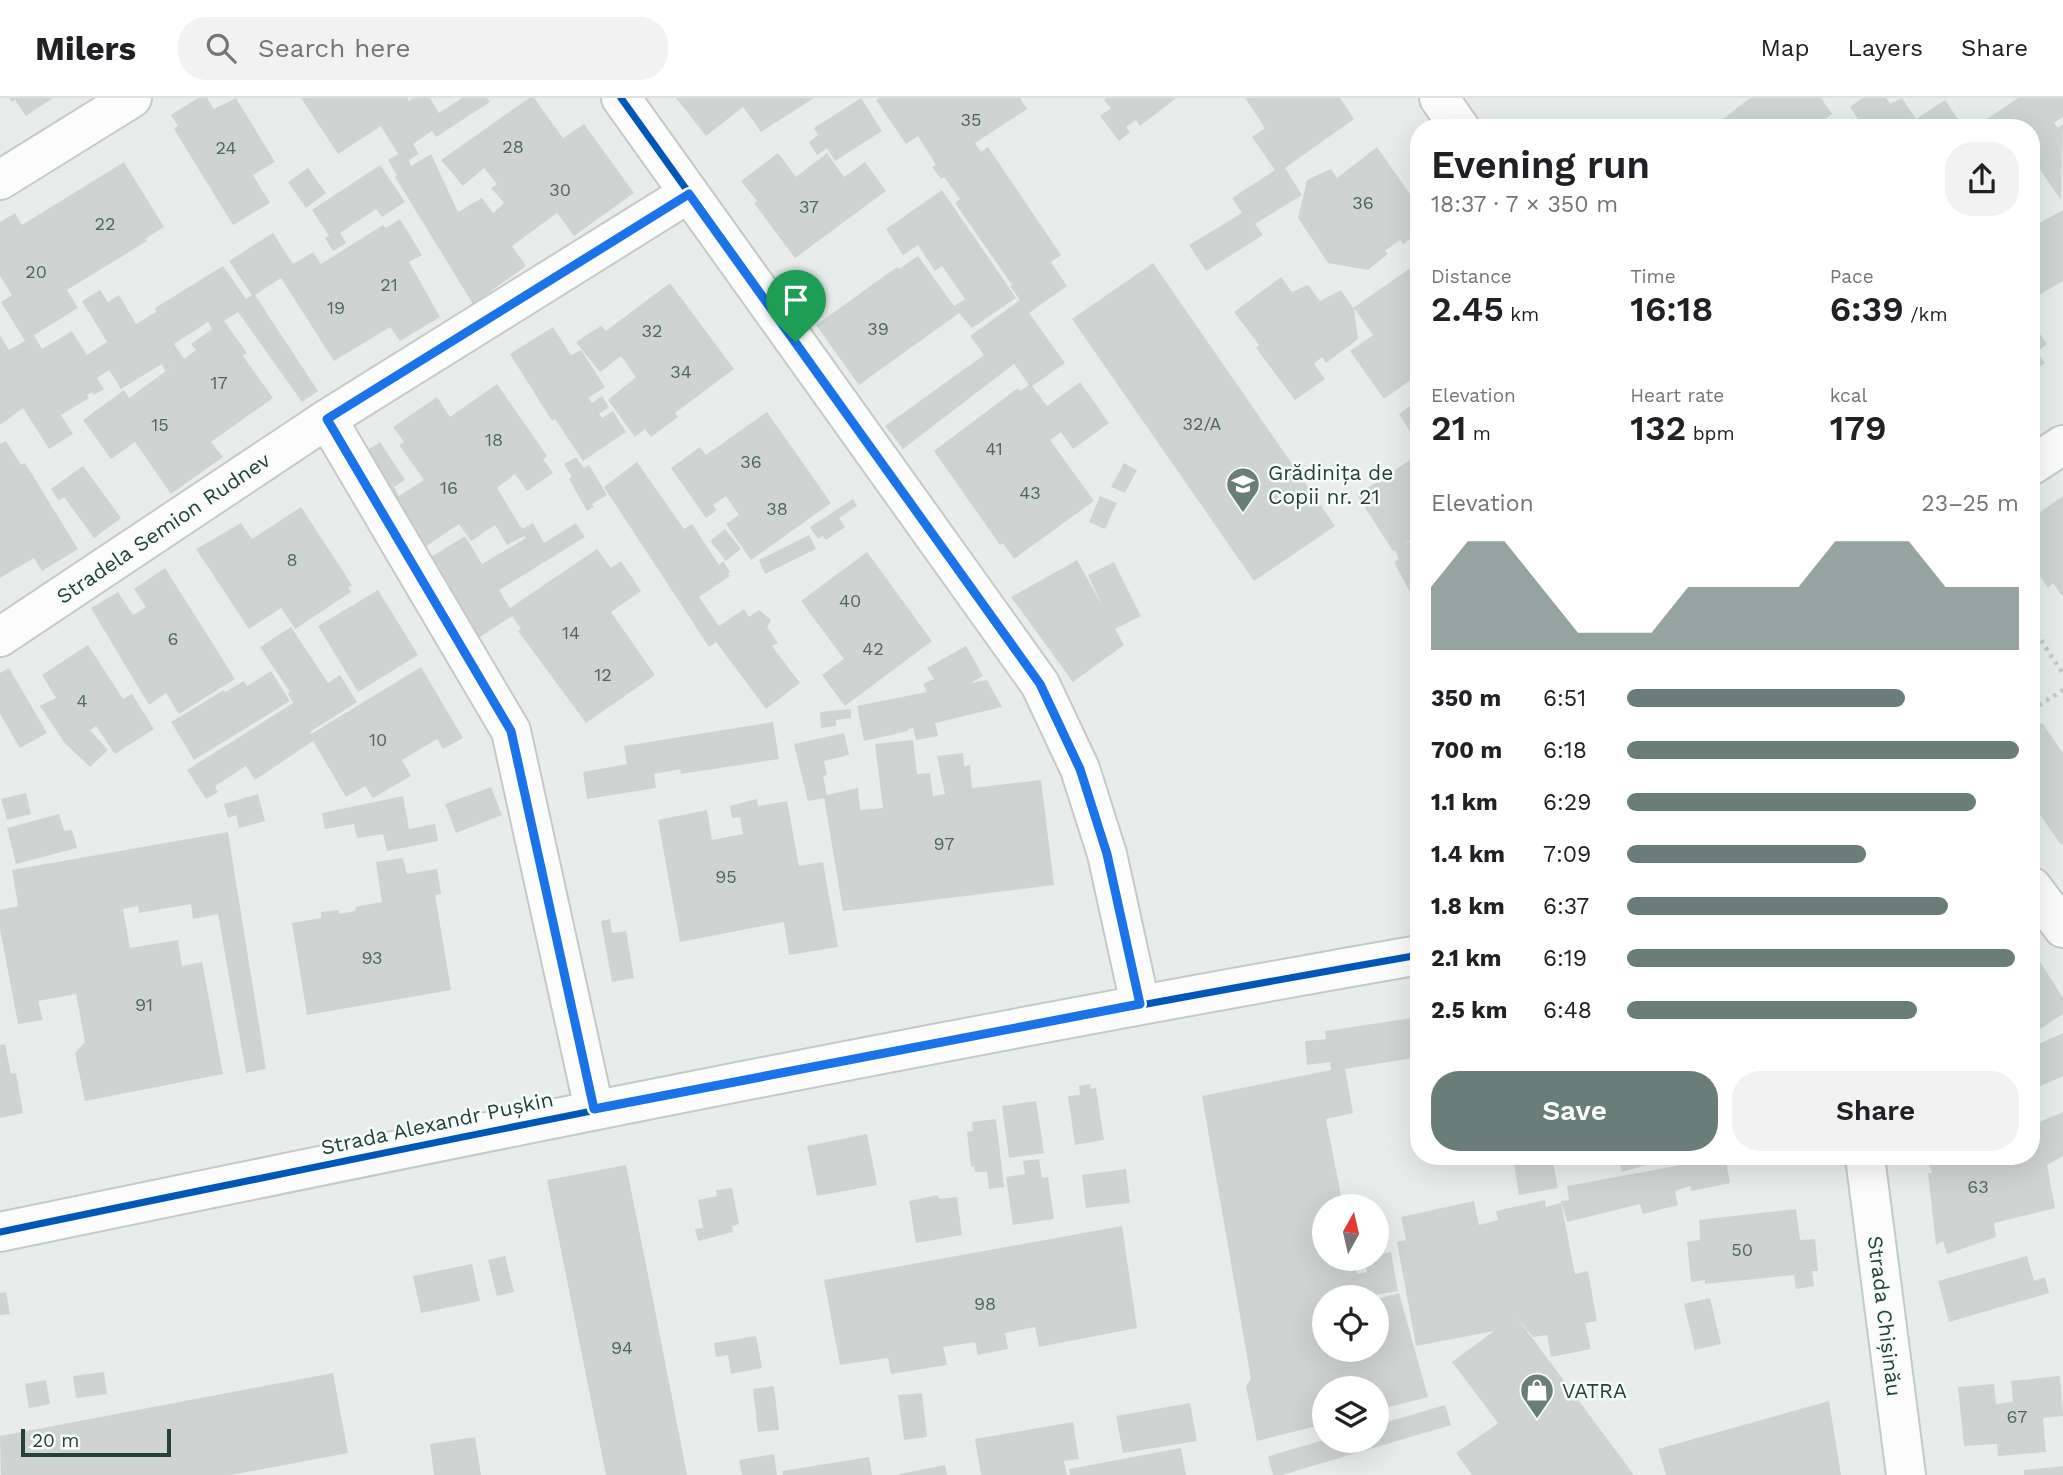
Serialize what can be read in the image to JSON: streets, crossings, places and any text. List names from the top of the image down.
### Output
{
  "streets": {
    "street": ["Stradela Semion Rudnev", "Strada Alexandr Pușkin", "Strada Chișinău"]
  },
  "places": {
    "school or university": ["Grădinița de Copii nr. 21"],
    "shop": ["VATRA"]
  },
  "house_numbers": [
    "35",
    "28",
    "24",
    "30",
    "36",
    "37",
    "22",
    "20",
    "21",
    "19",
    "39",
    "32",
    "34",
    "17",
    "32/A",
    "15",
    "18",
    "41",
    "36",
    "16",
    "43",
    "38",
    "8",
    "40",
    "14",
    "6",
    "42",
    "12",
    "4",
    "10",
    "97",
    "95",
    "93",
    "91",
    "63",
    "50",
    "98",
    "94",
    "67"
  ],
  "scale_bar": "20 m",
  "north": "top",
  "page": {
    "header": "Milers",
    "search": "Search here",
    "nav": ["Map", "Layers", "Share"],
    "heading": ["Evening run", "18:37 · 7 × 350 m"],
    "stats": [
      ["Distance", "2.45 km"],
      ["Time", "16:18"],
      ["Pace", "6:39 /km"],
      ["Elevation", "21 m"],
      ["Heart rate", "132 bpm"],
      ["kcal", "179"]
    ],
    "chart": ["Elevation", "23–25 m"],
    "list": [
      {
        "name": "350 m",
        "note": "6:51"
      },
      {
        "name": "700 m",
        "note": "6:18"
      },
      {
        "name": "1.1 km",
        "note": "6:29"
      },
      {
        "name": "1.4 km",
        "note": "7:09"
      },
      {
        "name": "1.8 km",
        "note": "6:37"
      },
      {
        "name": "2.1 km",
        "note": "6:19"
      },
      {
        "name": "2.5 km",
        "note": "6:48"
      }
    ],
    "buttons": ["Save", "Share"],
    "scale": "20 m"
  }
}
